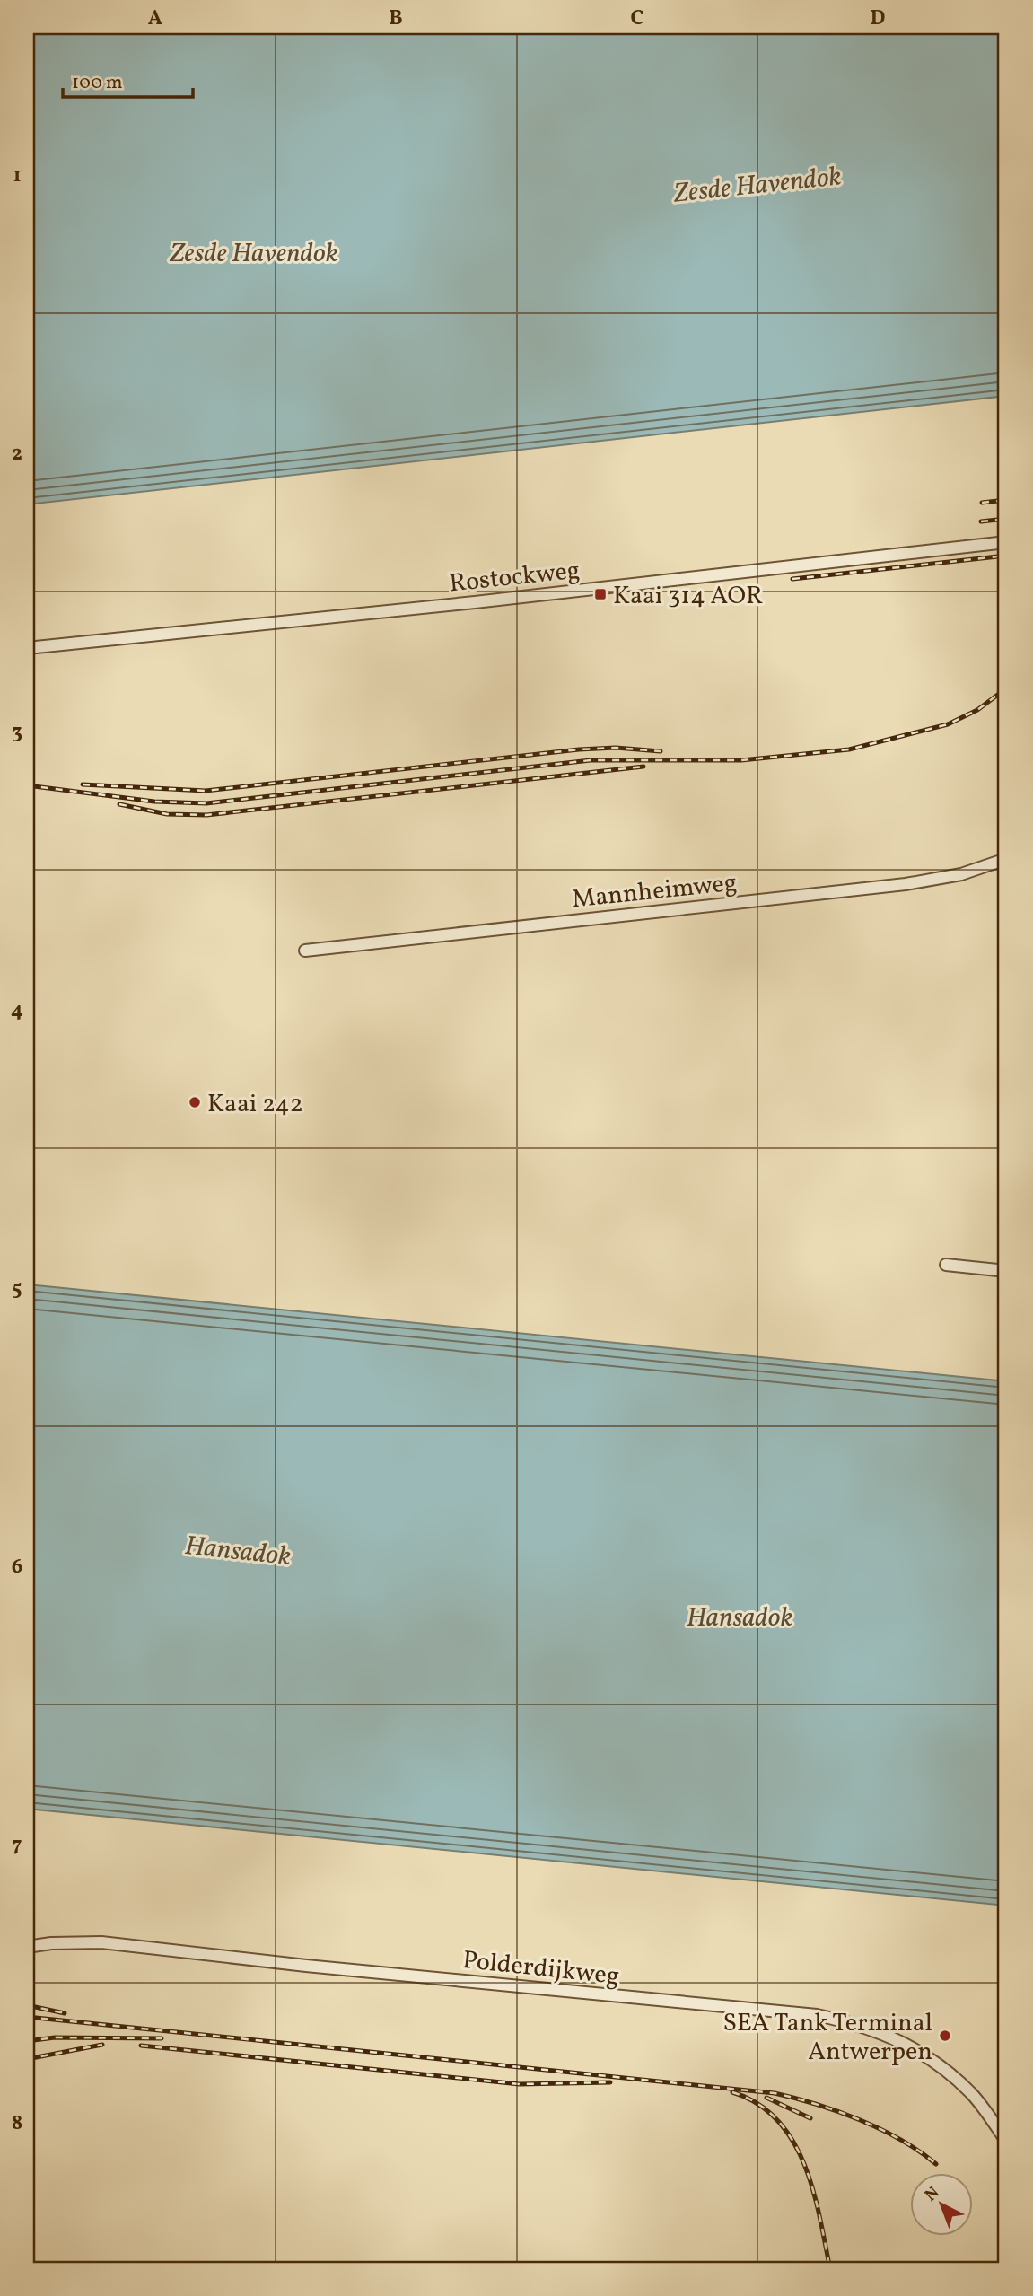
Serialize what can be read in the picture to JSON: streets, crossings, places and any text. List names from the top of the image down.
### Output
{
  "streets": {
    "street": ["Rostockweg", "Mannheimweg", "Polderdijkweg"]
  },
  "water": ["Zesde Havendok", "Hansadok"],
  "places": {
    "transit": ["Kaai 314 AOR"],
    "other": ["Kaai 242", "SEA Tank Terminal Antwerpen"]
  },
  "scale_bar": "100 m",
  "north": "top left",
  "grid": {
    "columns": [
      "A",
      "B",
      "C",
      "D"
    ],
    "rows": [
      "1",
      "2",
      "3",
      "4",
      "5",
      "6",
      "7",
      "8"
    ]
  }
}
